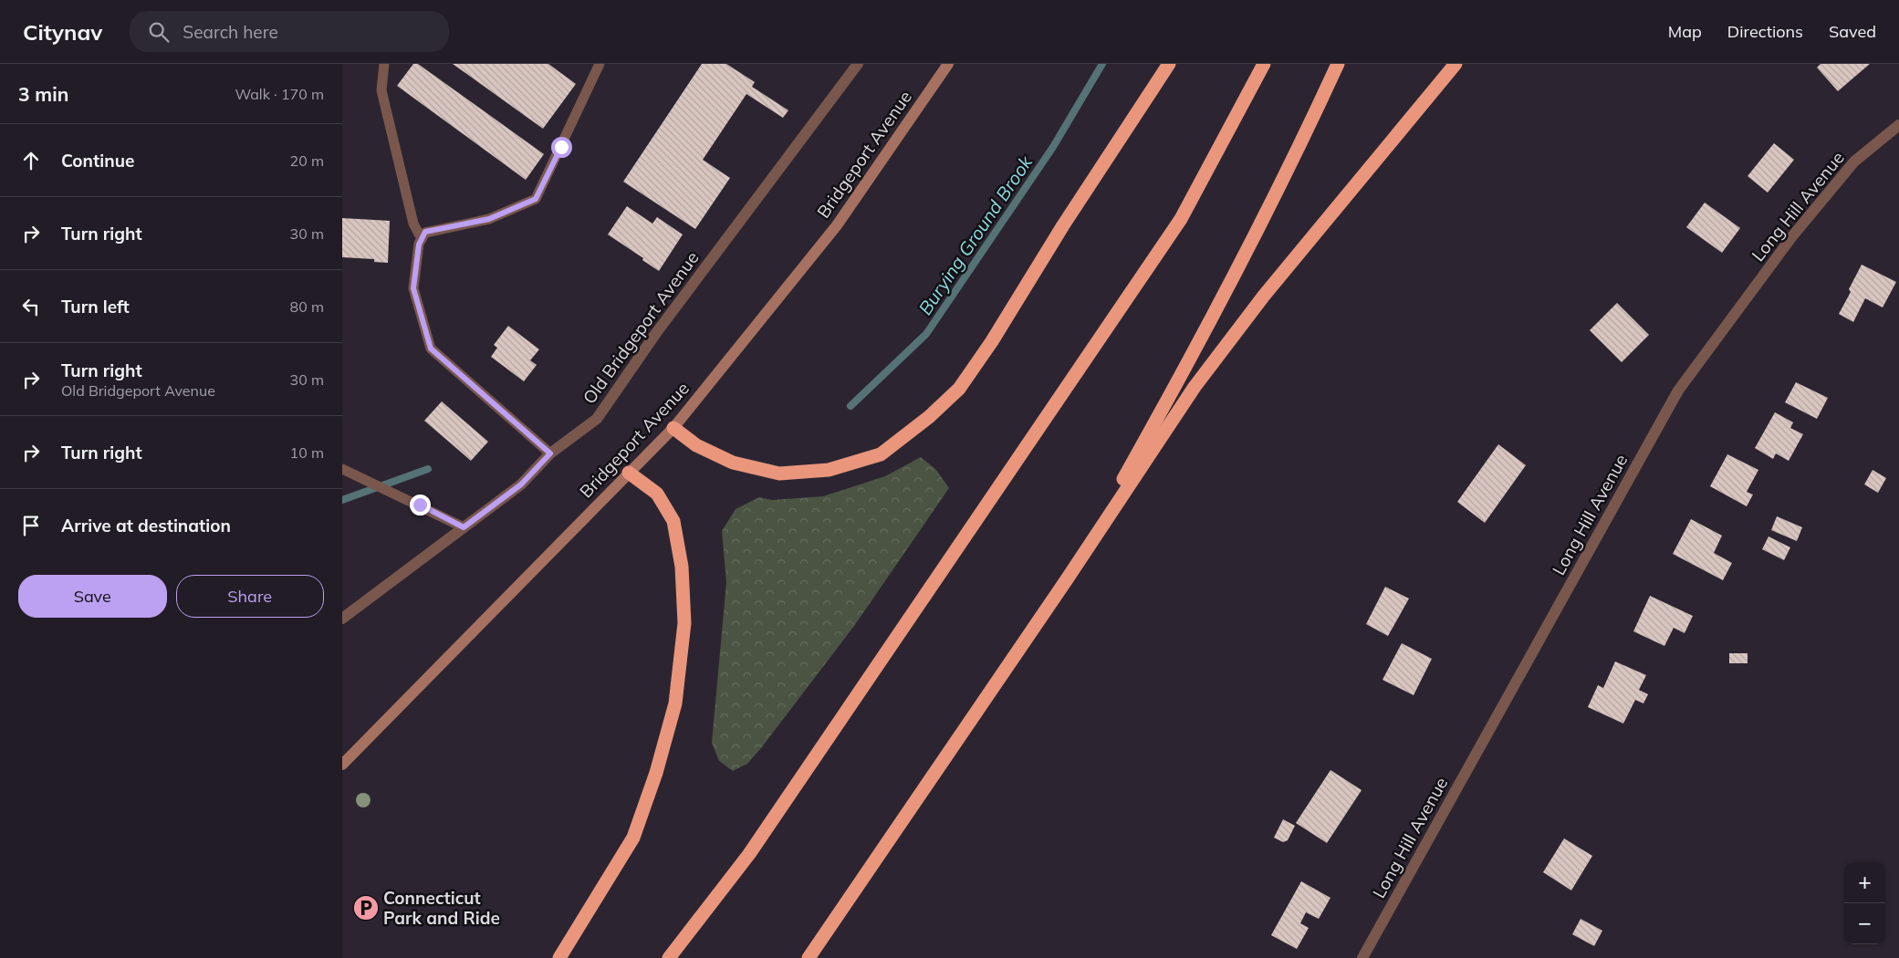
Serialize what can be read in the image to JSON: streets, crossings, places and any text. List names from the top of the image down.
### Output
{
  "streets": {
    "main road": ["Bridgeport Avenue"],
    "street": ["Long Hill Avenue", "Old Bridgeport Avenue"]
  },
  "water": ["Burying Ground Brook"],
  "places": {
    "parking": ["Connecticut Park and Ride"]
  },
  "page": {
    "header": "Citynav",
    "search": "Search here",
    "nav": ["Map", "Directions", "Saved"],
    "heading": ["3 min", "Walk · 170 m"],
    "list": [
      ["Continue", "20 m"],
      ["Turn right", "30 m"],
      ["Turn left", "80 m"],
      ["Turn right", "Old Bridgeport Avenue", "30 m"],
      ["Turn right", "10 m"],
      "Arrive at destination"
    ],
    "buttons": ["Save", "Share"],
    "map_buttons": ["+", "−"]
  }
}
